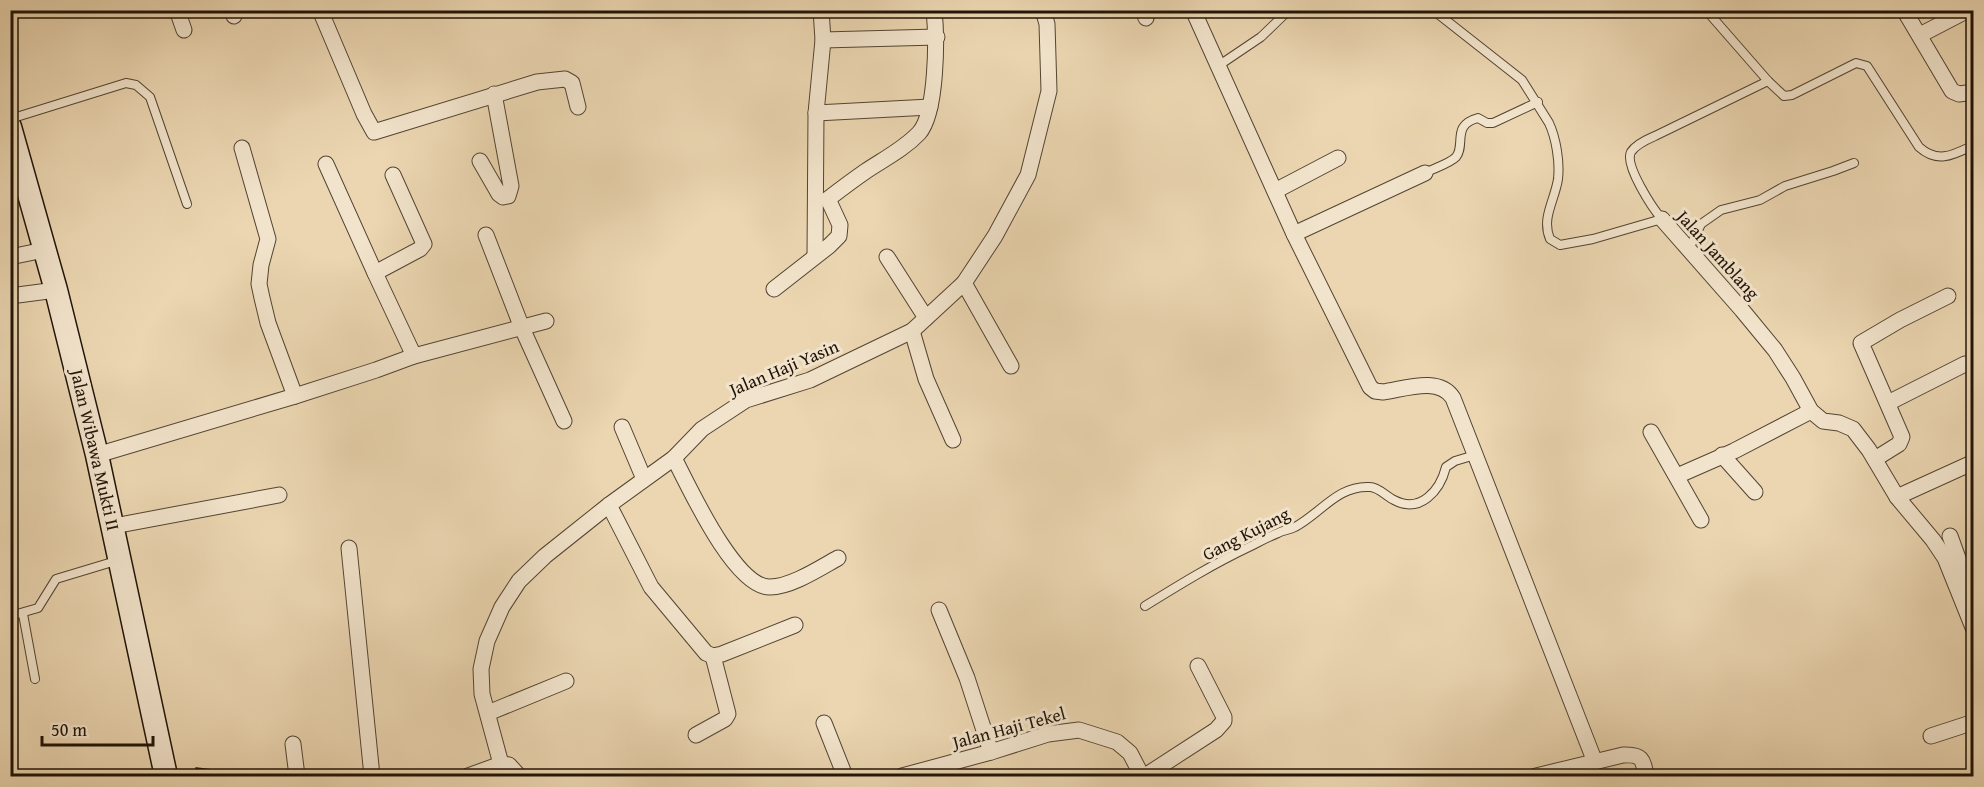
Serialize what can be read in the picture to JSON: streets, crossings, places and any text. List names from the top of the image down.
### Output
{
  "streets": {
    "main road": ["Jalan Wibawa Mukti II"],
    "street": ["Jalan Jamblang", "Jalan Haji Yasin", "Jalan Haji Tekel"],
    "lane": ["Gang Kujang"]
  },
  "scale_bar": "50 m"
}
